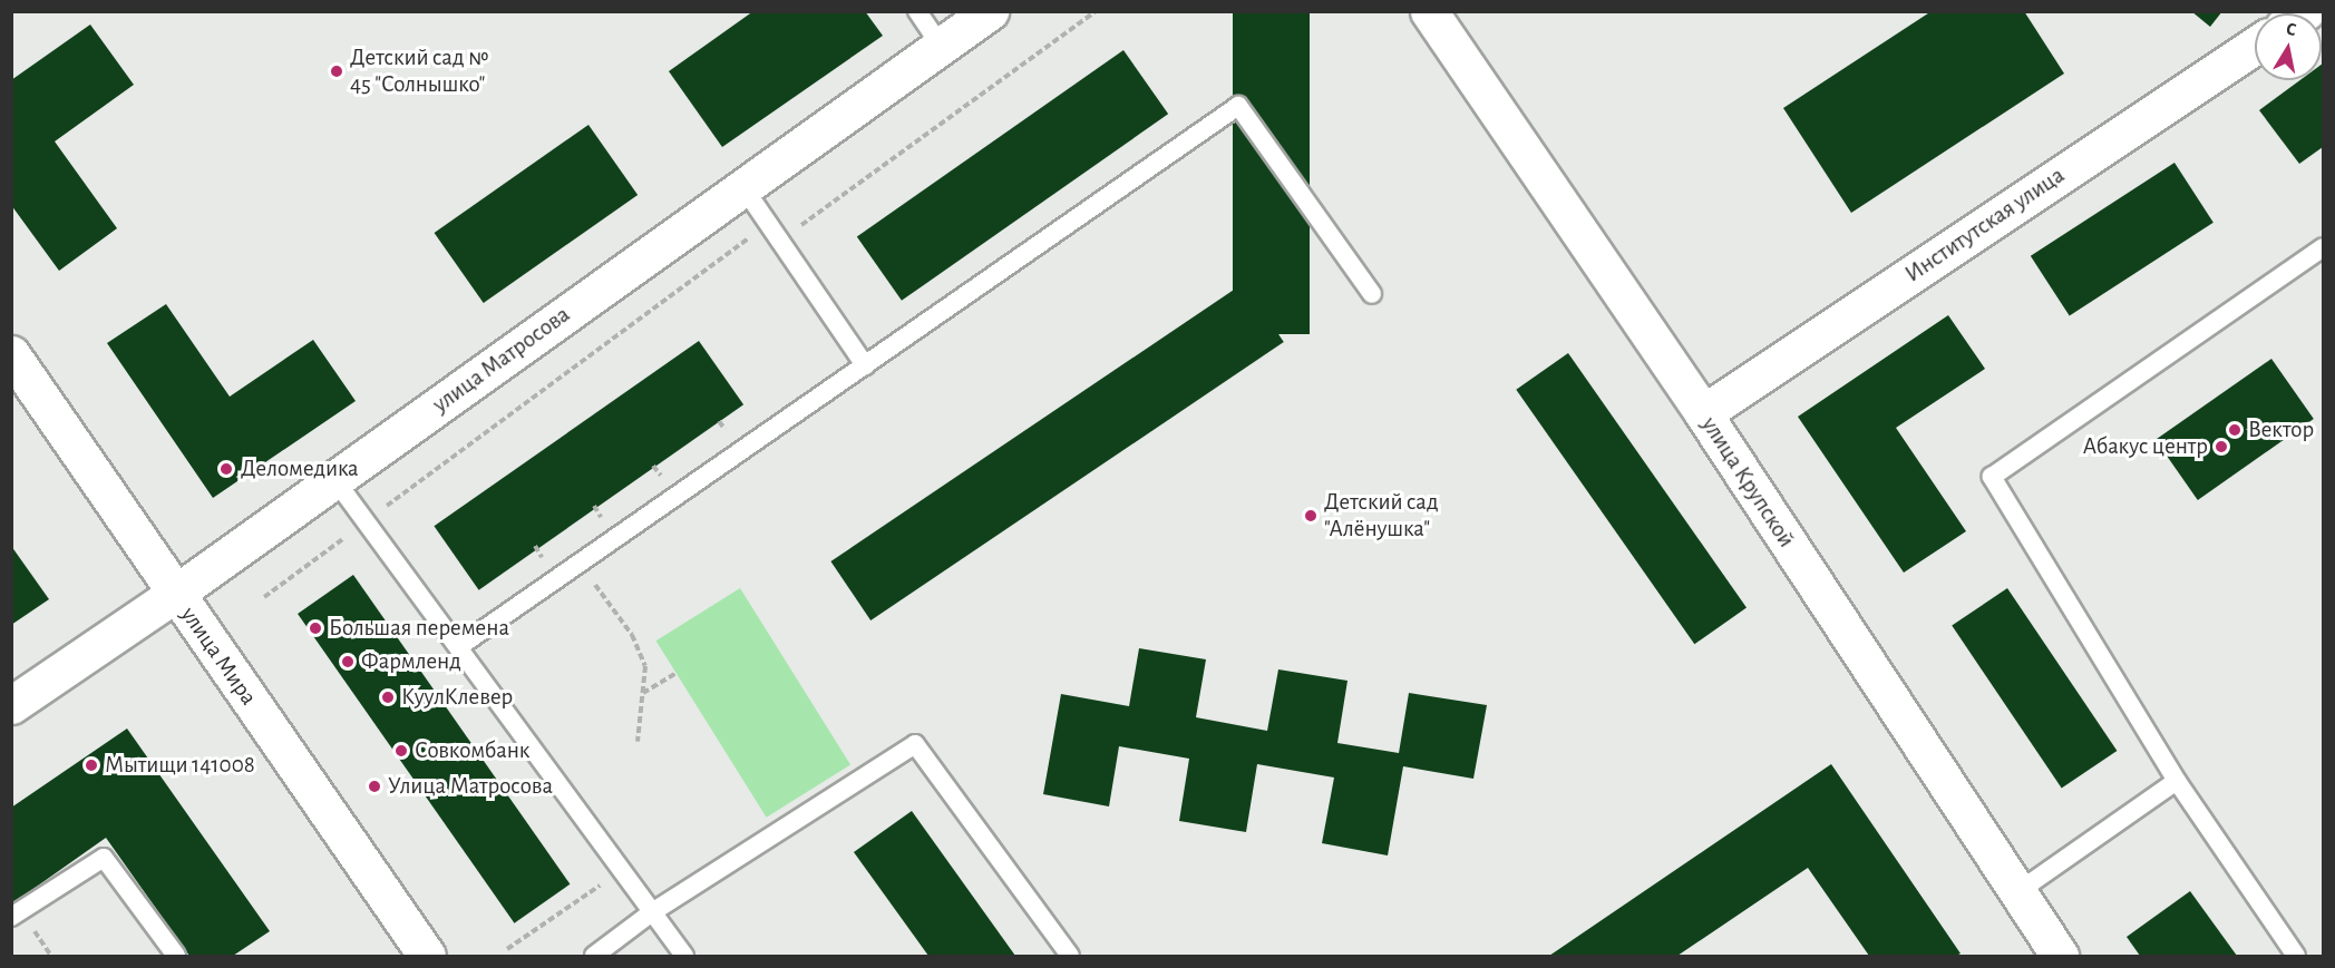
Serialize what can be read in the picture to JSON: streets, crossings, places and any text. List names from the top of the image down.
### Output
{
  "streets": {
    "street": [
      "Институтская улица",
      "улица Матросова",
      "улица Крупской",
      "улица Мира"
    ]
  },
  "crossings": [
    ["Институтская улица", "улица Крупской"],
    ["улица Матросова", "улица Мира"]
  ],
  "places": [
    "Детский сад № 45 \"Солнышко\"",
    "Вектор",
    "Абакус центр",
    "Деломедика",
    "Детский сад \"Алёнушка\"",
    "Большая перемена",
    "Фармленд",
    "КуулКлевер",
    "Совкомбанк",
    "Мытищи 141008",
    "Улица Матросова"
  ],
  "north": "top"
}
